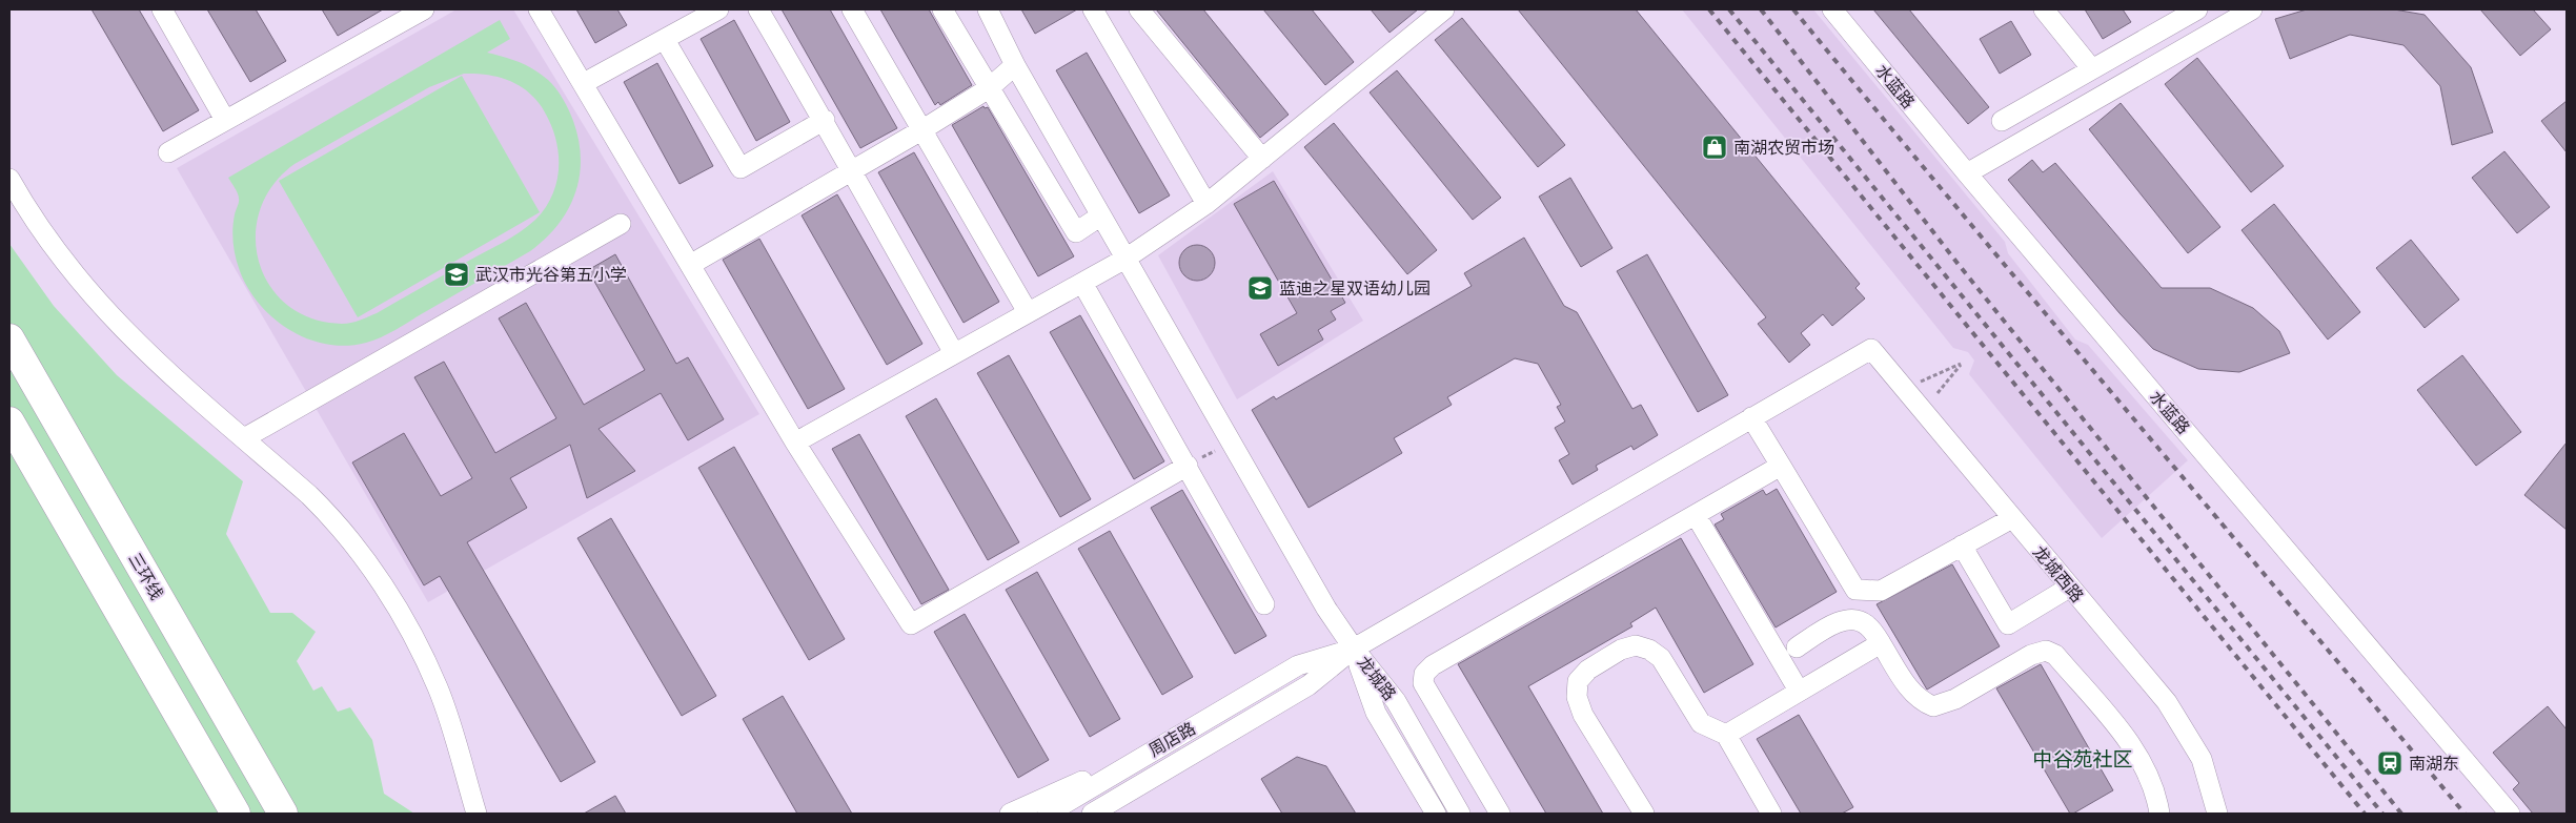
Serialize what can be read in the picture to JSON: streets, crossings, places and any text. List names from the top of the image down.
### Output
{
  "streets": {
    "highway": ["三环线"],
    "street": [
      "水蓝路",
      "龙城西路",
      "龙城路",
      "周店路"
    ]
  },
  "crossings": [
    ["龙城路", "周店路"]
  ],
  "districts": ["中谷苑社区"],
  "places": {
    "shop": ["南湖农贸市场"],
    "school or university": ["武汉市光谷第五小学", "蓝迪之星双语幼儿园"],
    "station": ["南湖东"]
  }
}
